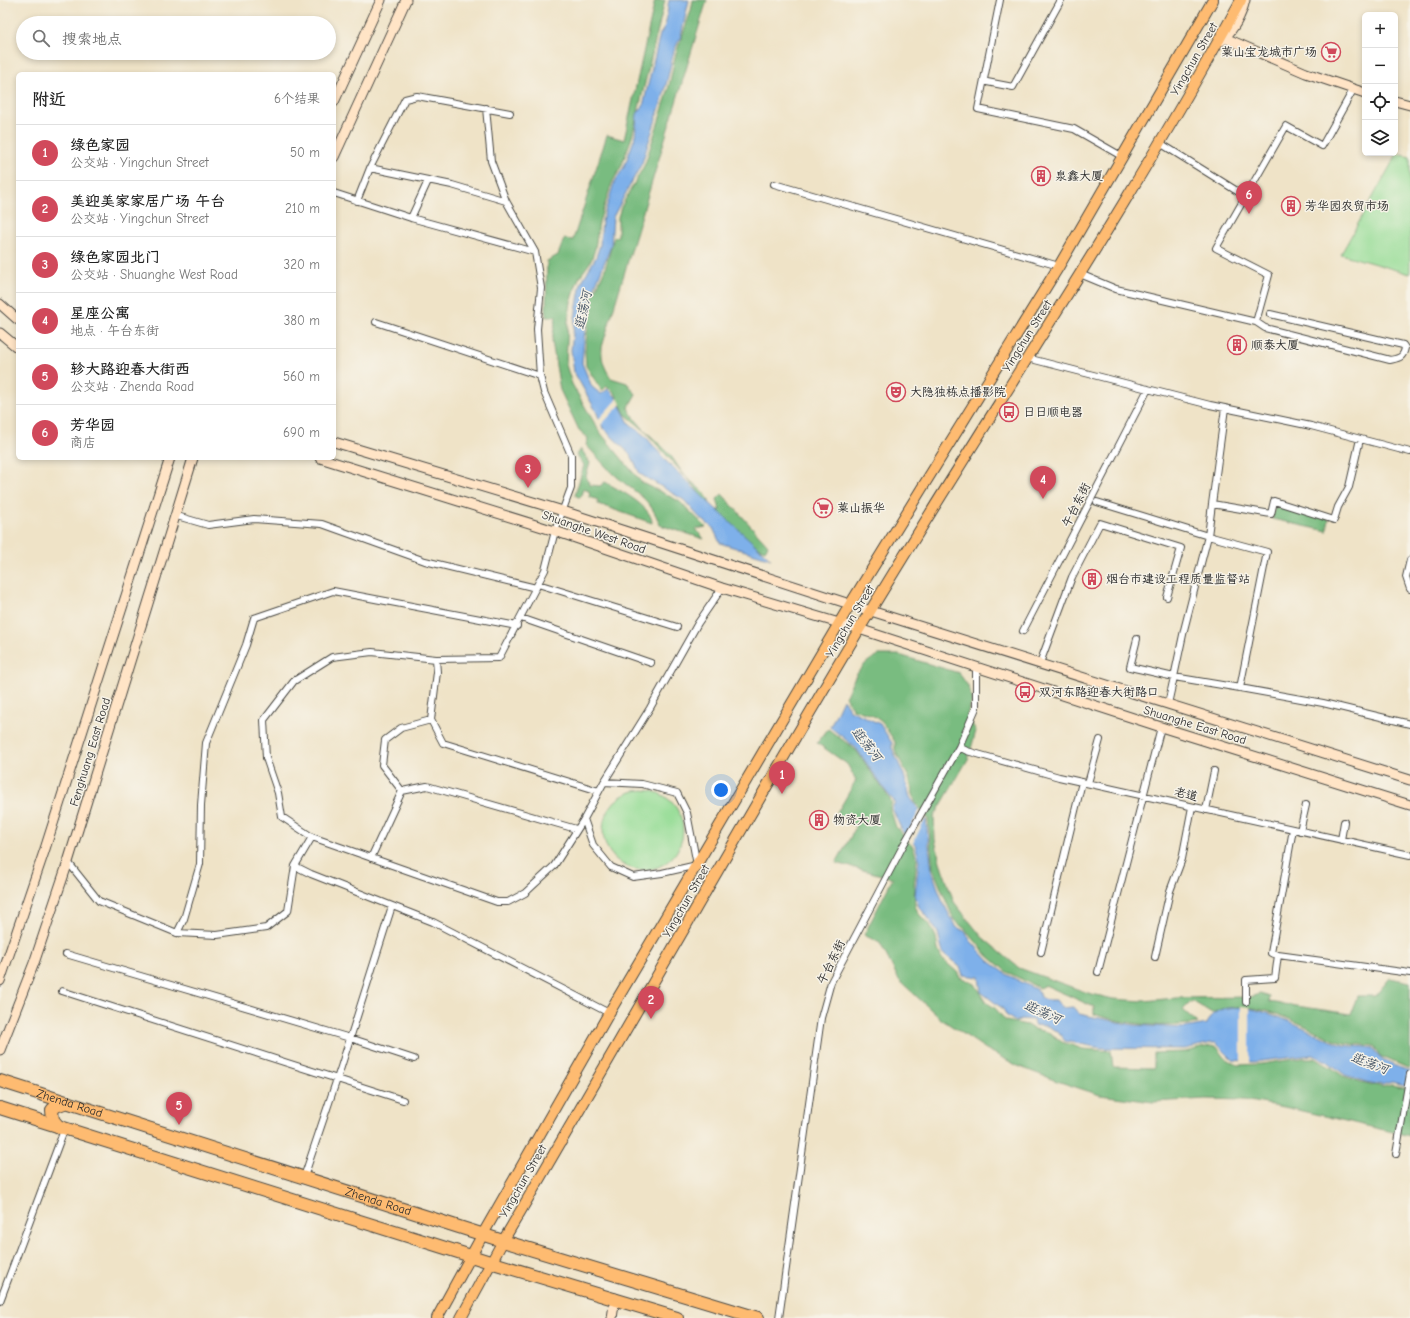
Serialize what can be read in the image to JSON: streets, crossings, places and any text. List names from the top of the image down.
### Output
{
  "streets": {
    "highway": ["Zhenda Road"],
    "main road": ["Yingchun Street"],
    "street": [
      "午台东街",
      "Shuanghe West Road",
      "Shuanghe East Road",
      "Fenghuang East Road",
      "老道"
    ]
  },
  "crossings": [
    ["Yingchun Street", "Shuanghe West Road"],
    ["Yingchun Street", "Shuanghe East Road"],
    ["Yingchun Street", "Zhenda Road"],
    ["午台东街", "Shuanghe East Road"],
    ["午台东街", "老道"],
    ["Shuanghe West Road", "Shuanghe East Road"]
  ],
  "water": ["逛荡河"],
  "places": {
    "supermarket": ["莱山宝龙城市广场", "莱山振华"],
    "building": [
      "泉鑫大厦",
      "芳华园农贸市场",
      "顺泰大厦",
      "烟台市建设工程质量监督站",
      "物资大厦"
    ],
    "theatre": ["大隐独栋点播影院"],
    "bus stop": ["日日顺电器", "双河东路迎春大街路口"]
  },
  "page": {
    "map_buttons": ["+", "−"],
    "search": "搜索地点",
    "heading": ["附近", "6个结果"],
    "list": [
      {
        "mark": "1",
        "name": "绿色家园",
        "note": "公交站 · Yingchun Street",
        "value": "50 m"
      },
      {
        "mark": "2",
        "name": "美迎美家家居广场 午台",
        "note": "公交站 · Yingchun Street",
        "value": "210 m"
      },
      {
        "mark": "3",
        "name": "绿色家园北门",
        "note": "公交站 · Shuanghe West Road",
        "value": "320 m"
      },
      {
        "mark": "4",
        "name": "星座公寓",
        "note": "地点 · 午台东街",
        "value": "380 m"
      },
      {
        "mark": "5",
        "name": "轸大路迎春大街西",
        "note": "公交站 · Zhenda Road",
        "value": "560 m"
      },
      {
        "mark": "6",
        "name": "芳华园",
        "note": "商店",
        "value": "690 m"
      }
    ],
    "pins": [
      "6",
      "3",
      "4",
      "1",
      "2",
      "5"
    ]
  }
}
